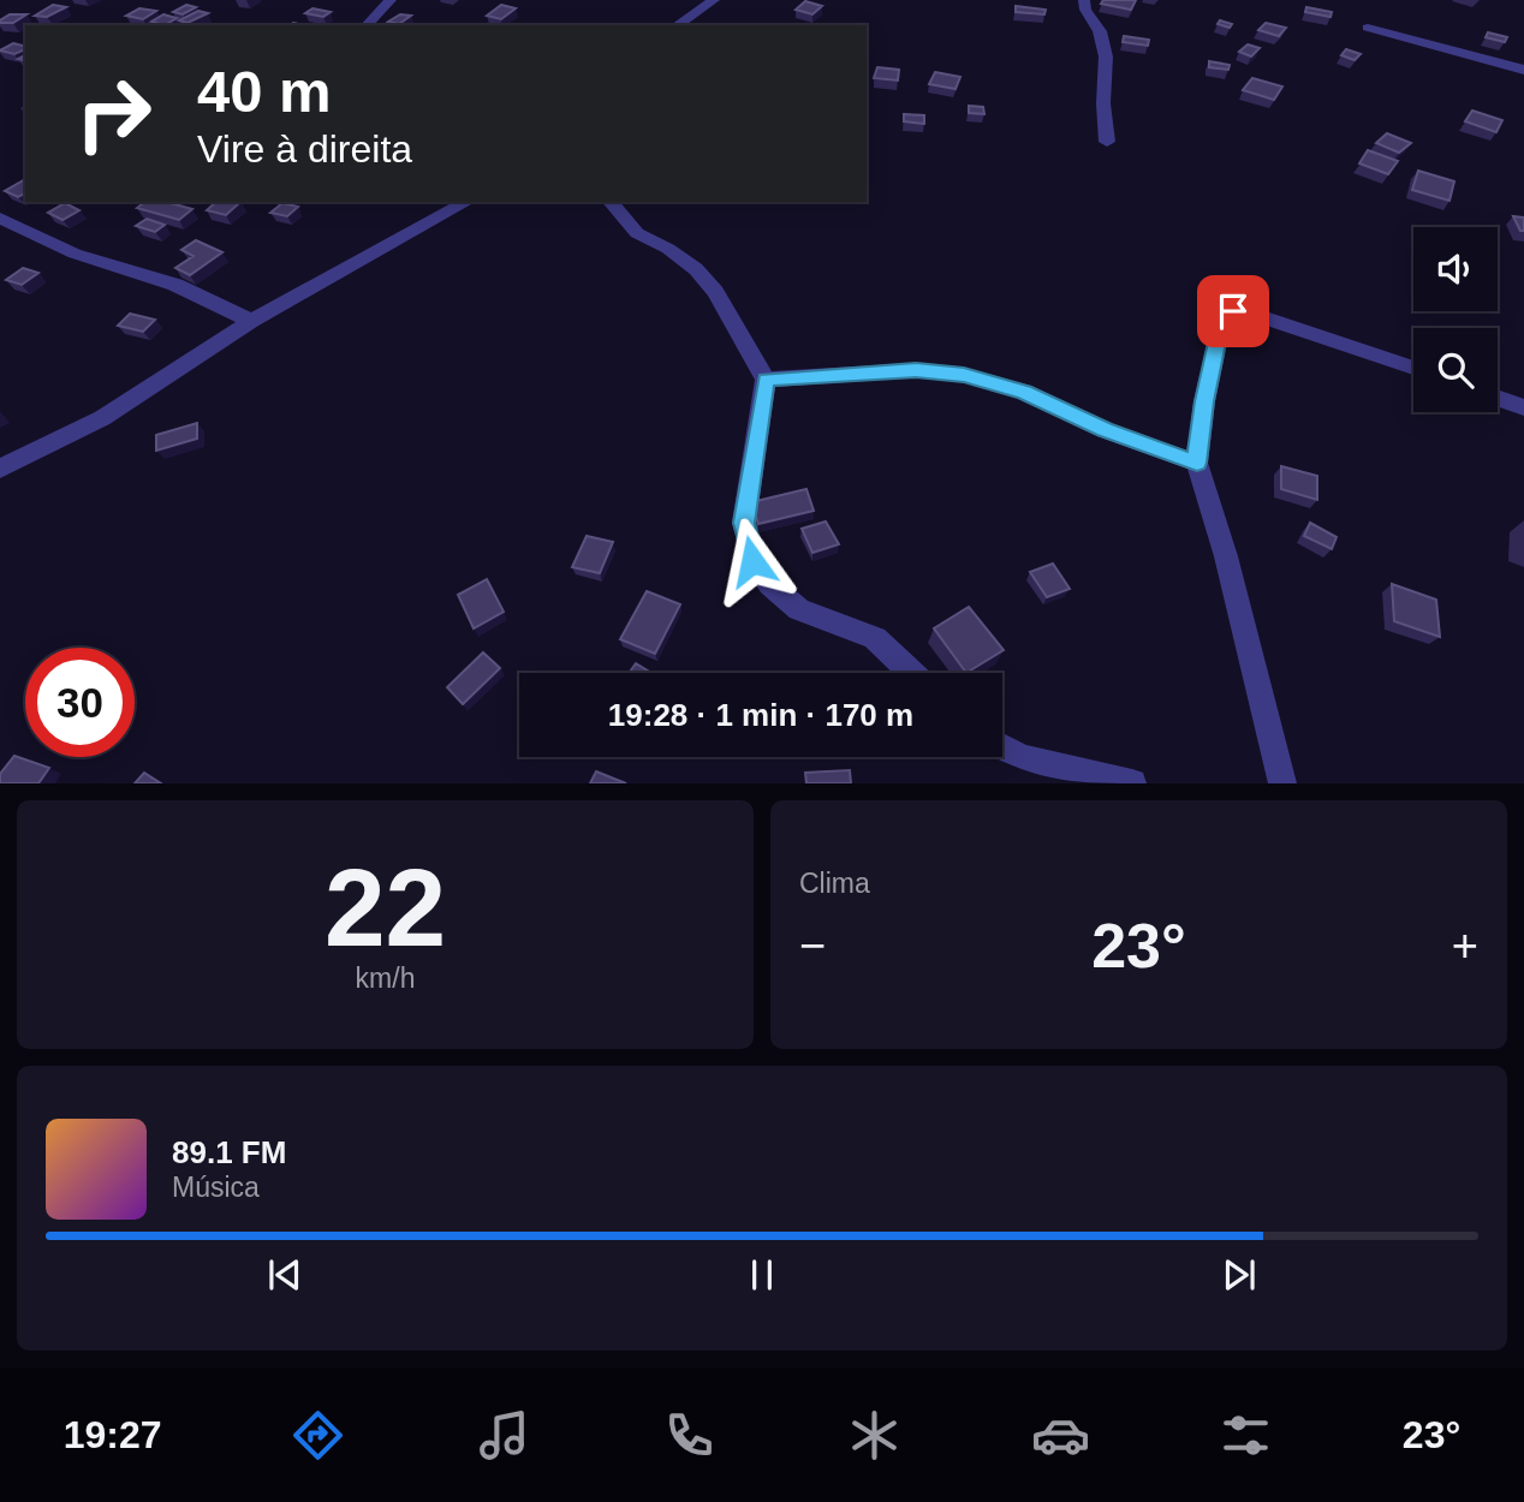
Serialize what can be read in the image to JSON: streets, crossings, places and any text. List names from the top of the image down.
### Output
{
  "page": {
    "turn": ["40 m", "Vire à direita"],
    "limit": "30",
    "trip": "19:28 · 1 min · 170 m",
    "tile": [
      ["22", "km/h"],
      "Clima"
    ],
    "heat": ["−", "23°", "+"],
    "song": ["89.1 FM", "Música"],
    "tabs": ["19:27", "23°"]
  }
}
